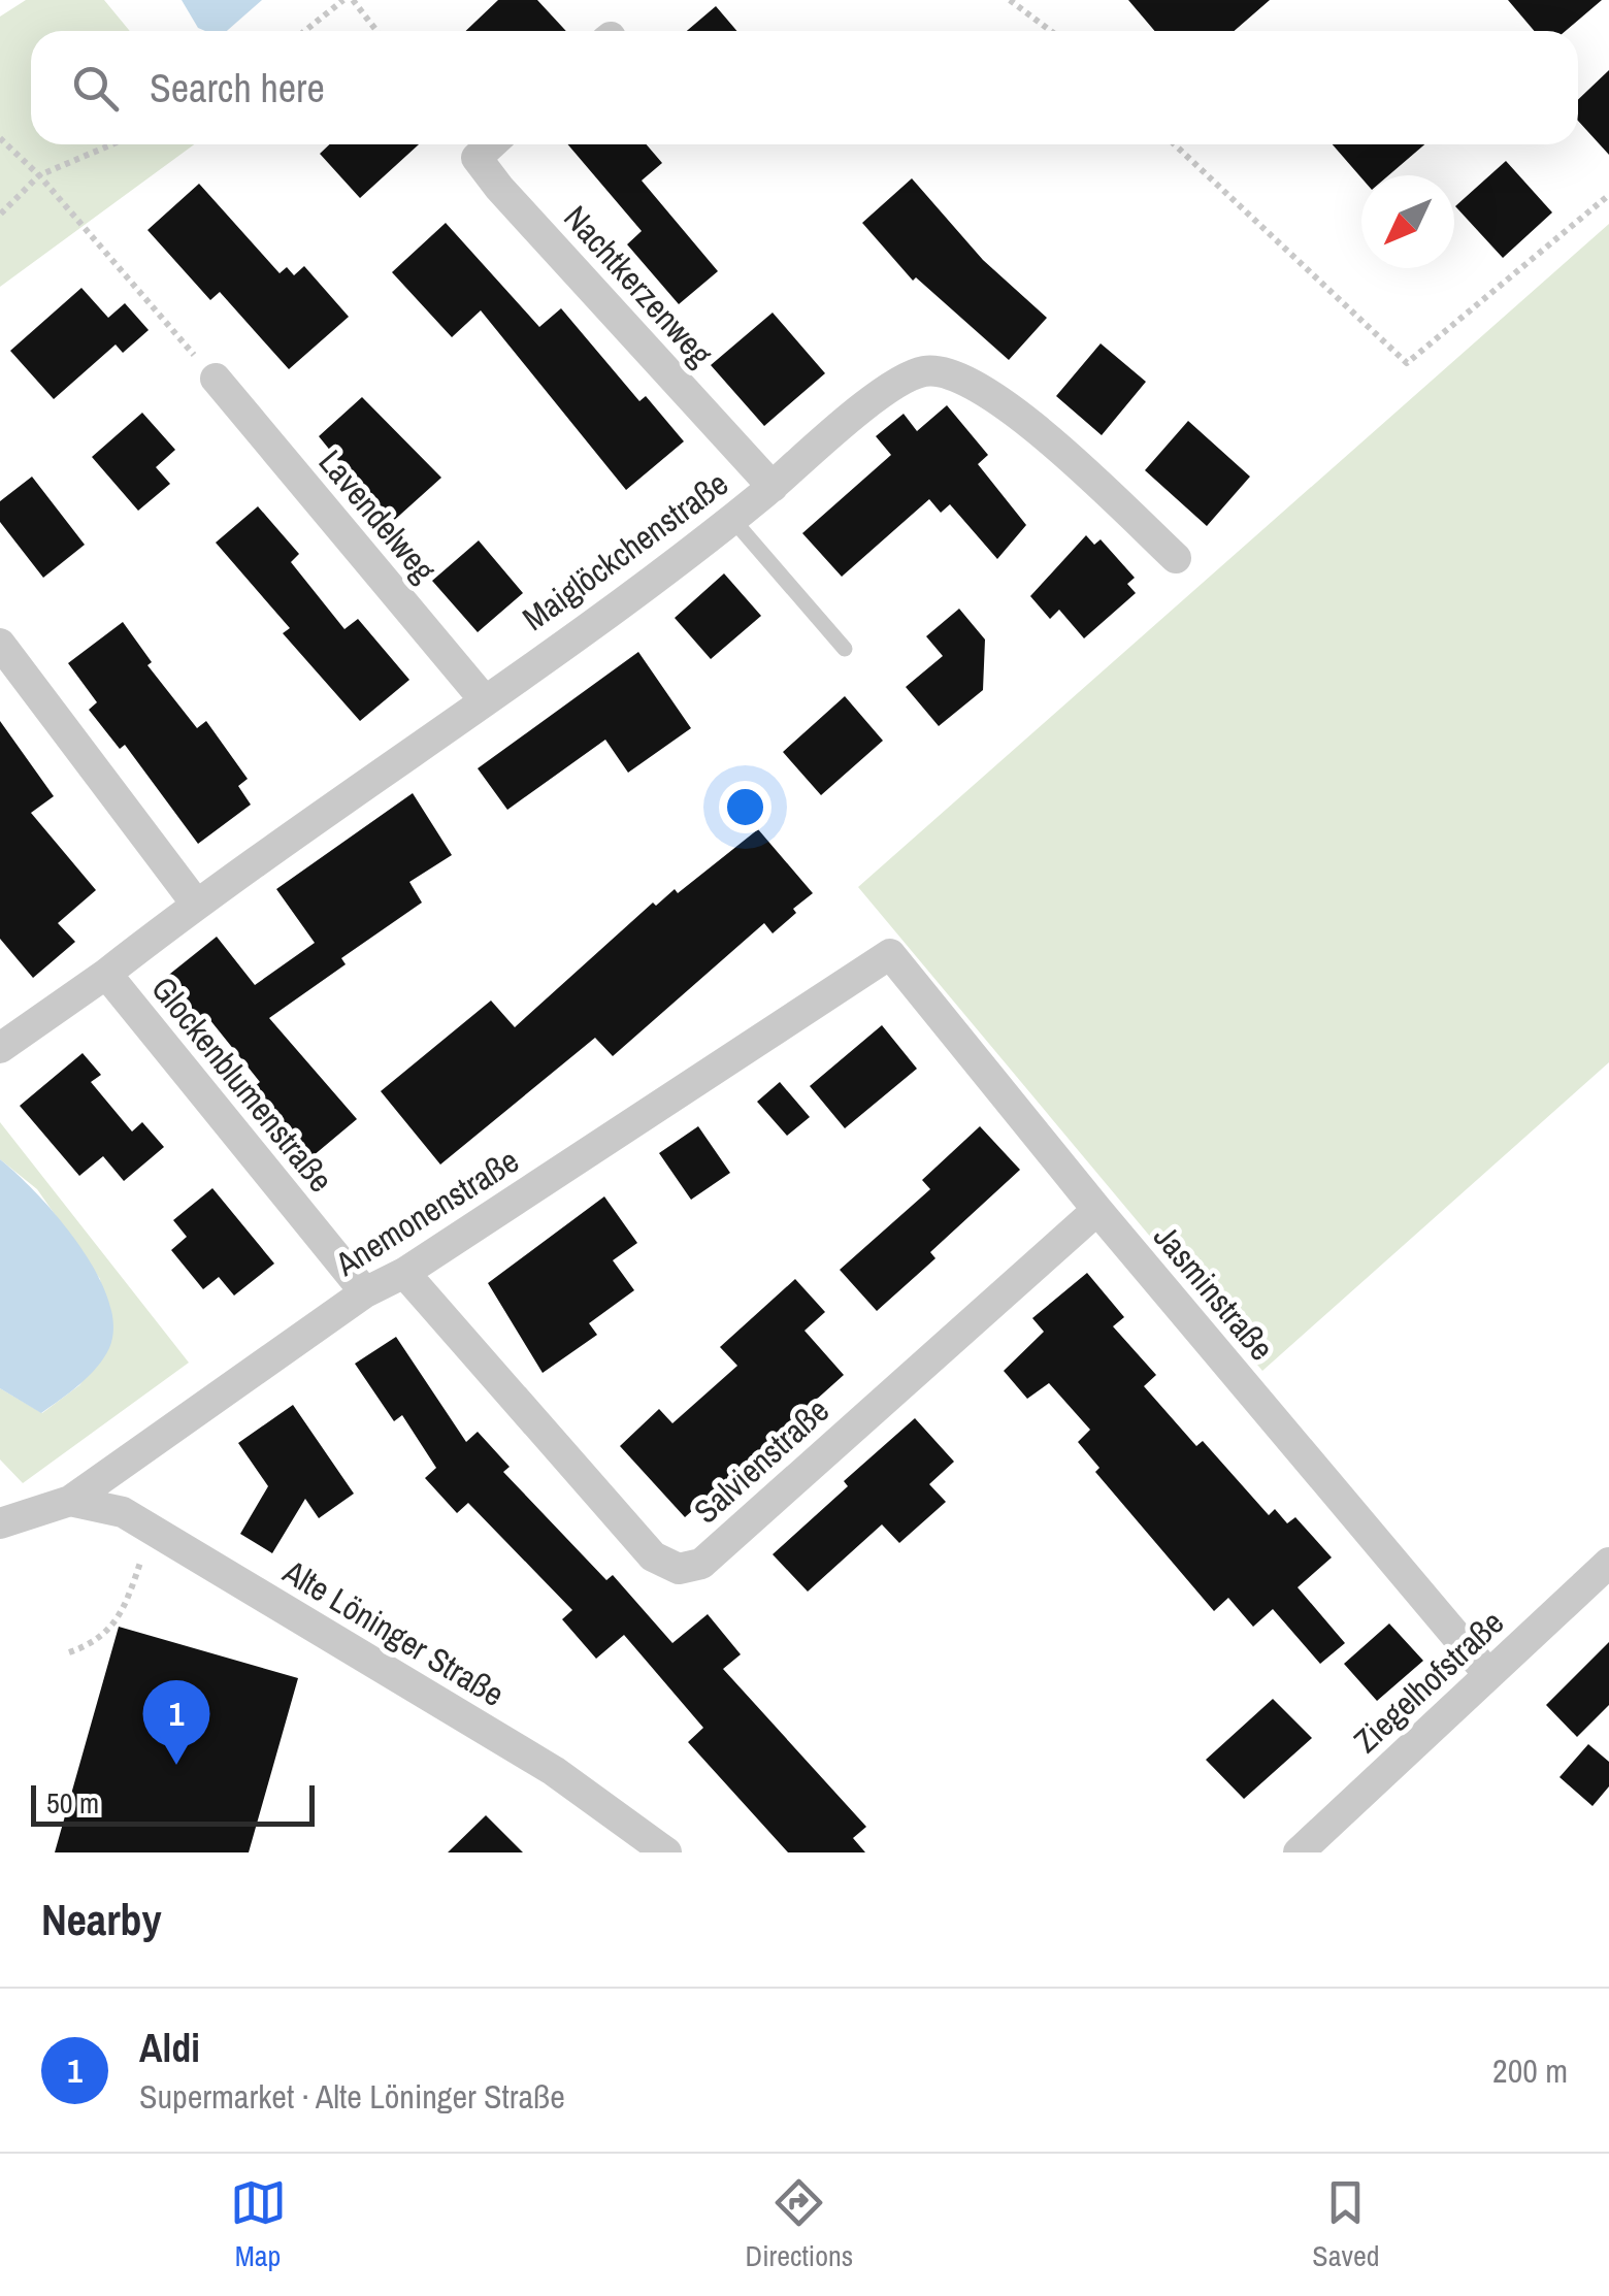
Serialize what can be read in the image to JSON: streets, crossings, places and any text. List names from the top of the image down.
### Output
{
  "streets": {
    "street": [
      "Nachtkerzenweg",
      "Lavendelweg",
      "Maiglöckchenstraße",
      "Glockenblumenstraße",
      "Anemonenstraße",
      "Jasminstraße",
      "Salvienstraße",
      "Alte Löninger Straße",
      "Ziegelhofstraße"
    ]
  },
  "crossings": [
    ["Nachtkerzenweg", "Maiglöckchenstraße"],
    ["Lavendelweg", "Maiglöckchenstraße"],
    ["Maiglöckchenstraße", "Glockenblumenstraße"],
    ["Glockenblumenstraße", "Anemonenstraße"],
    ["Anemonenstraße", "Jasminstraße"],
    ["Anemonenstraße", "Salvienstraße"],
    ["Anemonenstraße", "Alte Löninger Straße"],
    ["Jasminstraße", "Salvienstraße"],
    ["Jasminstraße", "Ziegelhofstraße"]
  ],
  "scale_bar": "50 m",
  "north": "bottom left",
  "page": {
    "search": "Search here",
    "pins": "1",
    "scale": "50 m",
    "heading": "Nearby",
    "list": [
      {
        "mark": "1",
        "name": "Aldi",
        "note": "Supermarket · Alte Löninger Straße",
        "value": "200 m"
      }
    ],
    "nav": ["Map", "Directions", "Saved"]
  }
}
